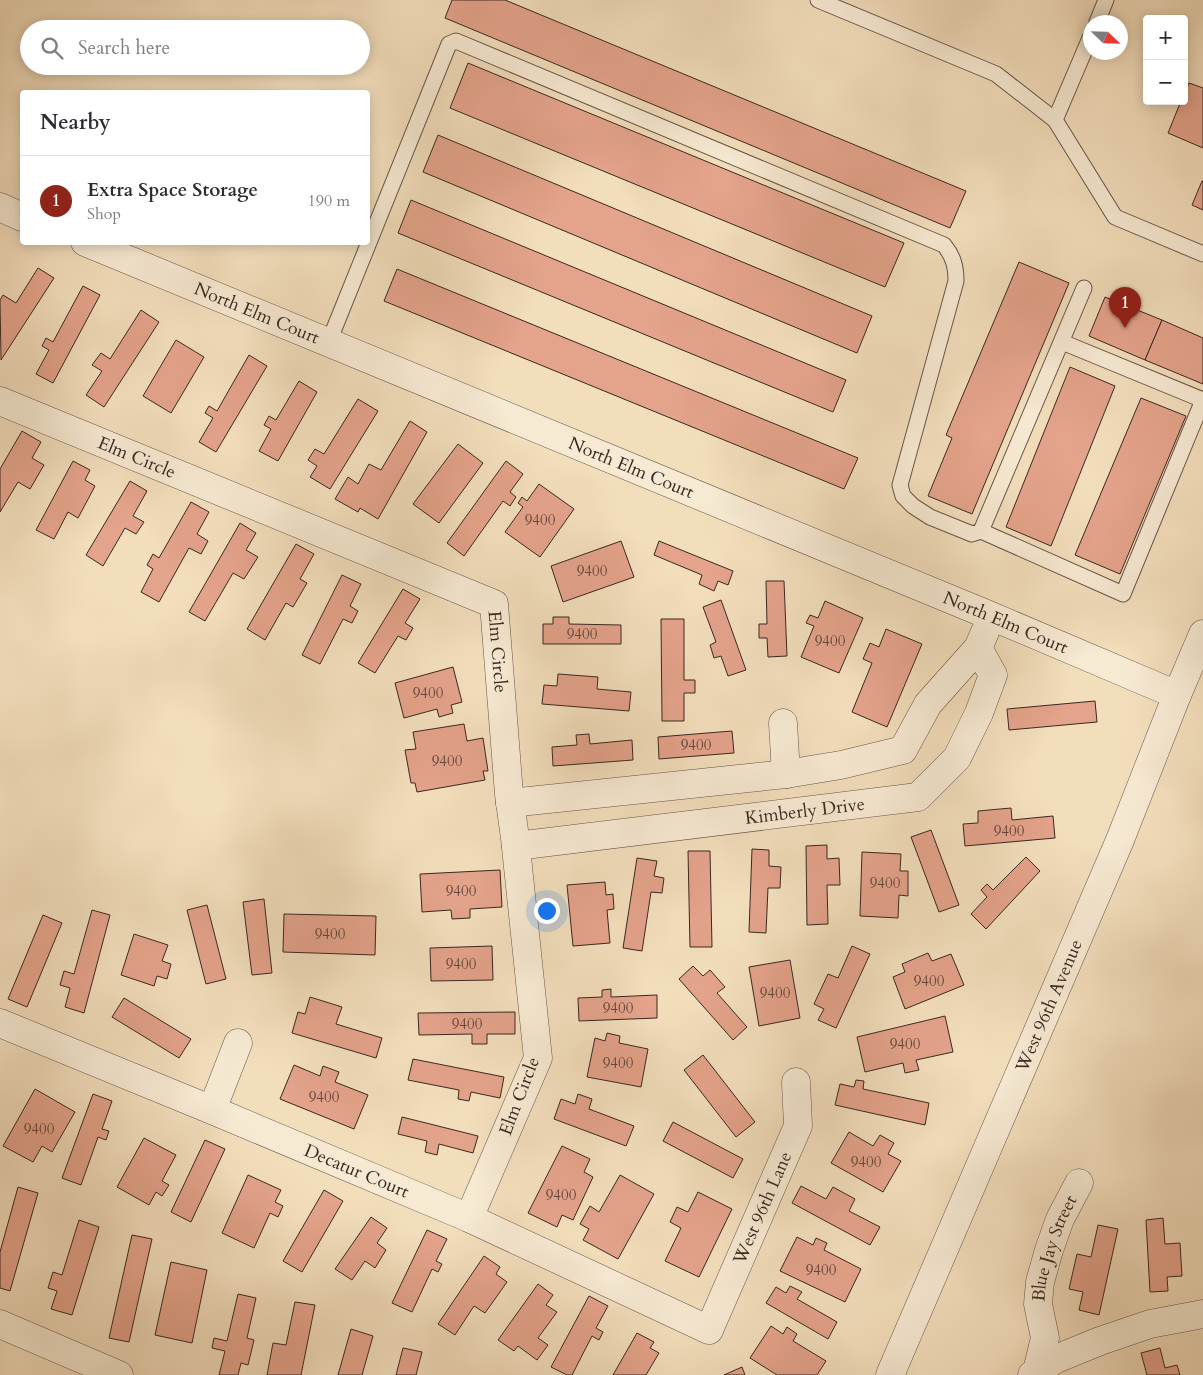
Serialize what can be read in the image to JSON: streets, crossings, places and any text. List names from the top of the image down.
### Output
{
  "streets": {
    "street": [
      "North Elm Court",
      "Elm Circle",
      "Kimberly Drive",
      "West 96th Avenue",
      "Decatur Court",
      "West 96th Lane",
      "Blue Jay Street"
    ]
  },
  "crossings": [
    ["North Elm Court", "West 96th Avenue"],
    ["Elm Circle", "Kimberly Drive"],
    ["Elm Circle", "Decatur Court"],
    ["Decatur Court", "West 96th Lane"]
  ],
  "house_numbers": [
    "9400",
    "9400",
    "9400",
    "9400",
    "9400",
    "9400",
    "9400",
    "9400",
    "9400",
    "9400",
    "9400",
    "9400",
    "9400",
    "9400",
    "9400",
    "9400",
    "9400",
    "9400",
    "9400",
    "9400",
    "9400",
    "9400",
    "9400"
  ],
  "north": "bottom right",
  "page": {
    "map_buttons": ["+", "−"],
    "search": "Search here",
    "heading": "Nearby",
    "list": [
      {
        "mark": "1",
        "name": "Extra Space Storage",
        "note": "Shop",
        "value": "190 m"
      }
    ],
    "pins": "1"
  }
}
